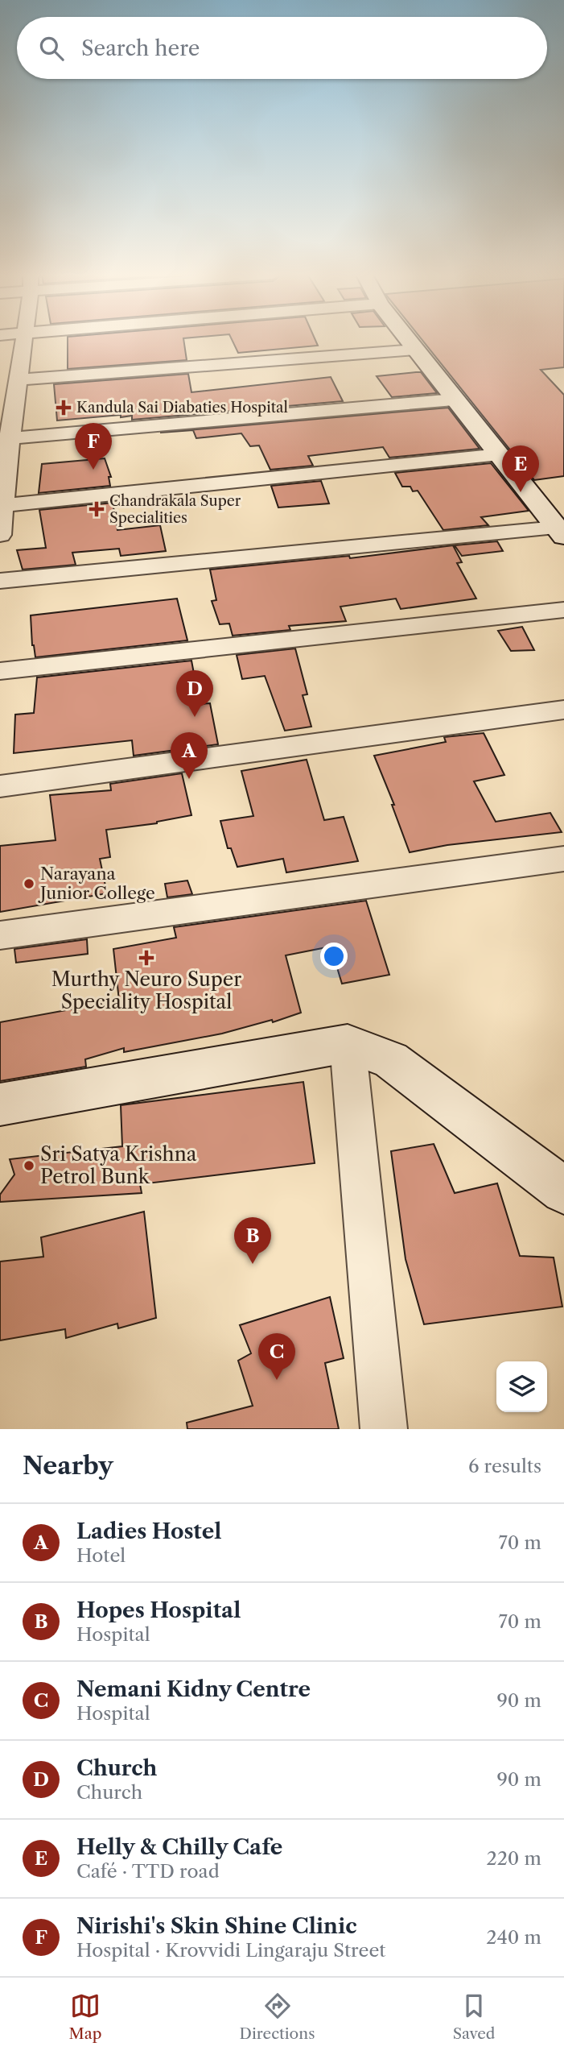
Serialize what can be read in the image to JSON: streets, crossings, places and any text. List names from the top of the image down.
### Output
{
  "places": {
    "health": ["Kandula Sai Diabaties Hospital", "Chandrakala Super Specialities", "Murthy Neuro Super Speciality Hospital"],
    "other": ["Narayana Junior College", "Sri Satya Krishna Petrol Bunk"]
  },
  "page": {
    "search": "Search here",
    "pins": [
      "F",
      "E",
      "D",
      "A",
      "B",
      "C"
    ],
    "heading": ["Nearby", "6 results"],
    "list": [
      {
        "mark": "A",
        "name": "Ladies Hostel",
        "note": "Hotel",
        "value": "70 m"
      },
      {
        "mark": "B",
        "name": "Hopes Hospital",
        "note": "Hospital",
        "value": "70 m"
      },
      {
        "mark": "C",
        "name": "Nemani Kidny Centre",
        "note": "Hospital",
        "value": "90 m"
      },
      {
        "mark": "D",
        "name": "Church",
        "note": "Church",
        "value": "90 m"
      },
      {
        "mark": "E",
        "name": "Helly & Chilly Cafe",
        "note": "Café · TTD road",
        "value": "220 m"
      },
      {
        "mark": "F",
        "name": "Nirishi's Skin Shine Clinic",
        "note": "Hospital · Krovvidi Lingaraju Street",
        "value": "240 m"
      }
    ],
    "nav": ["Map", "Directions", "Saved"]
  }
}
